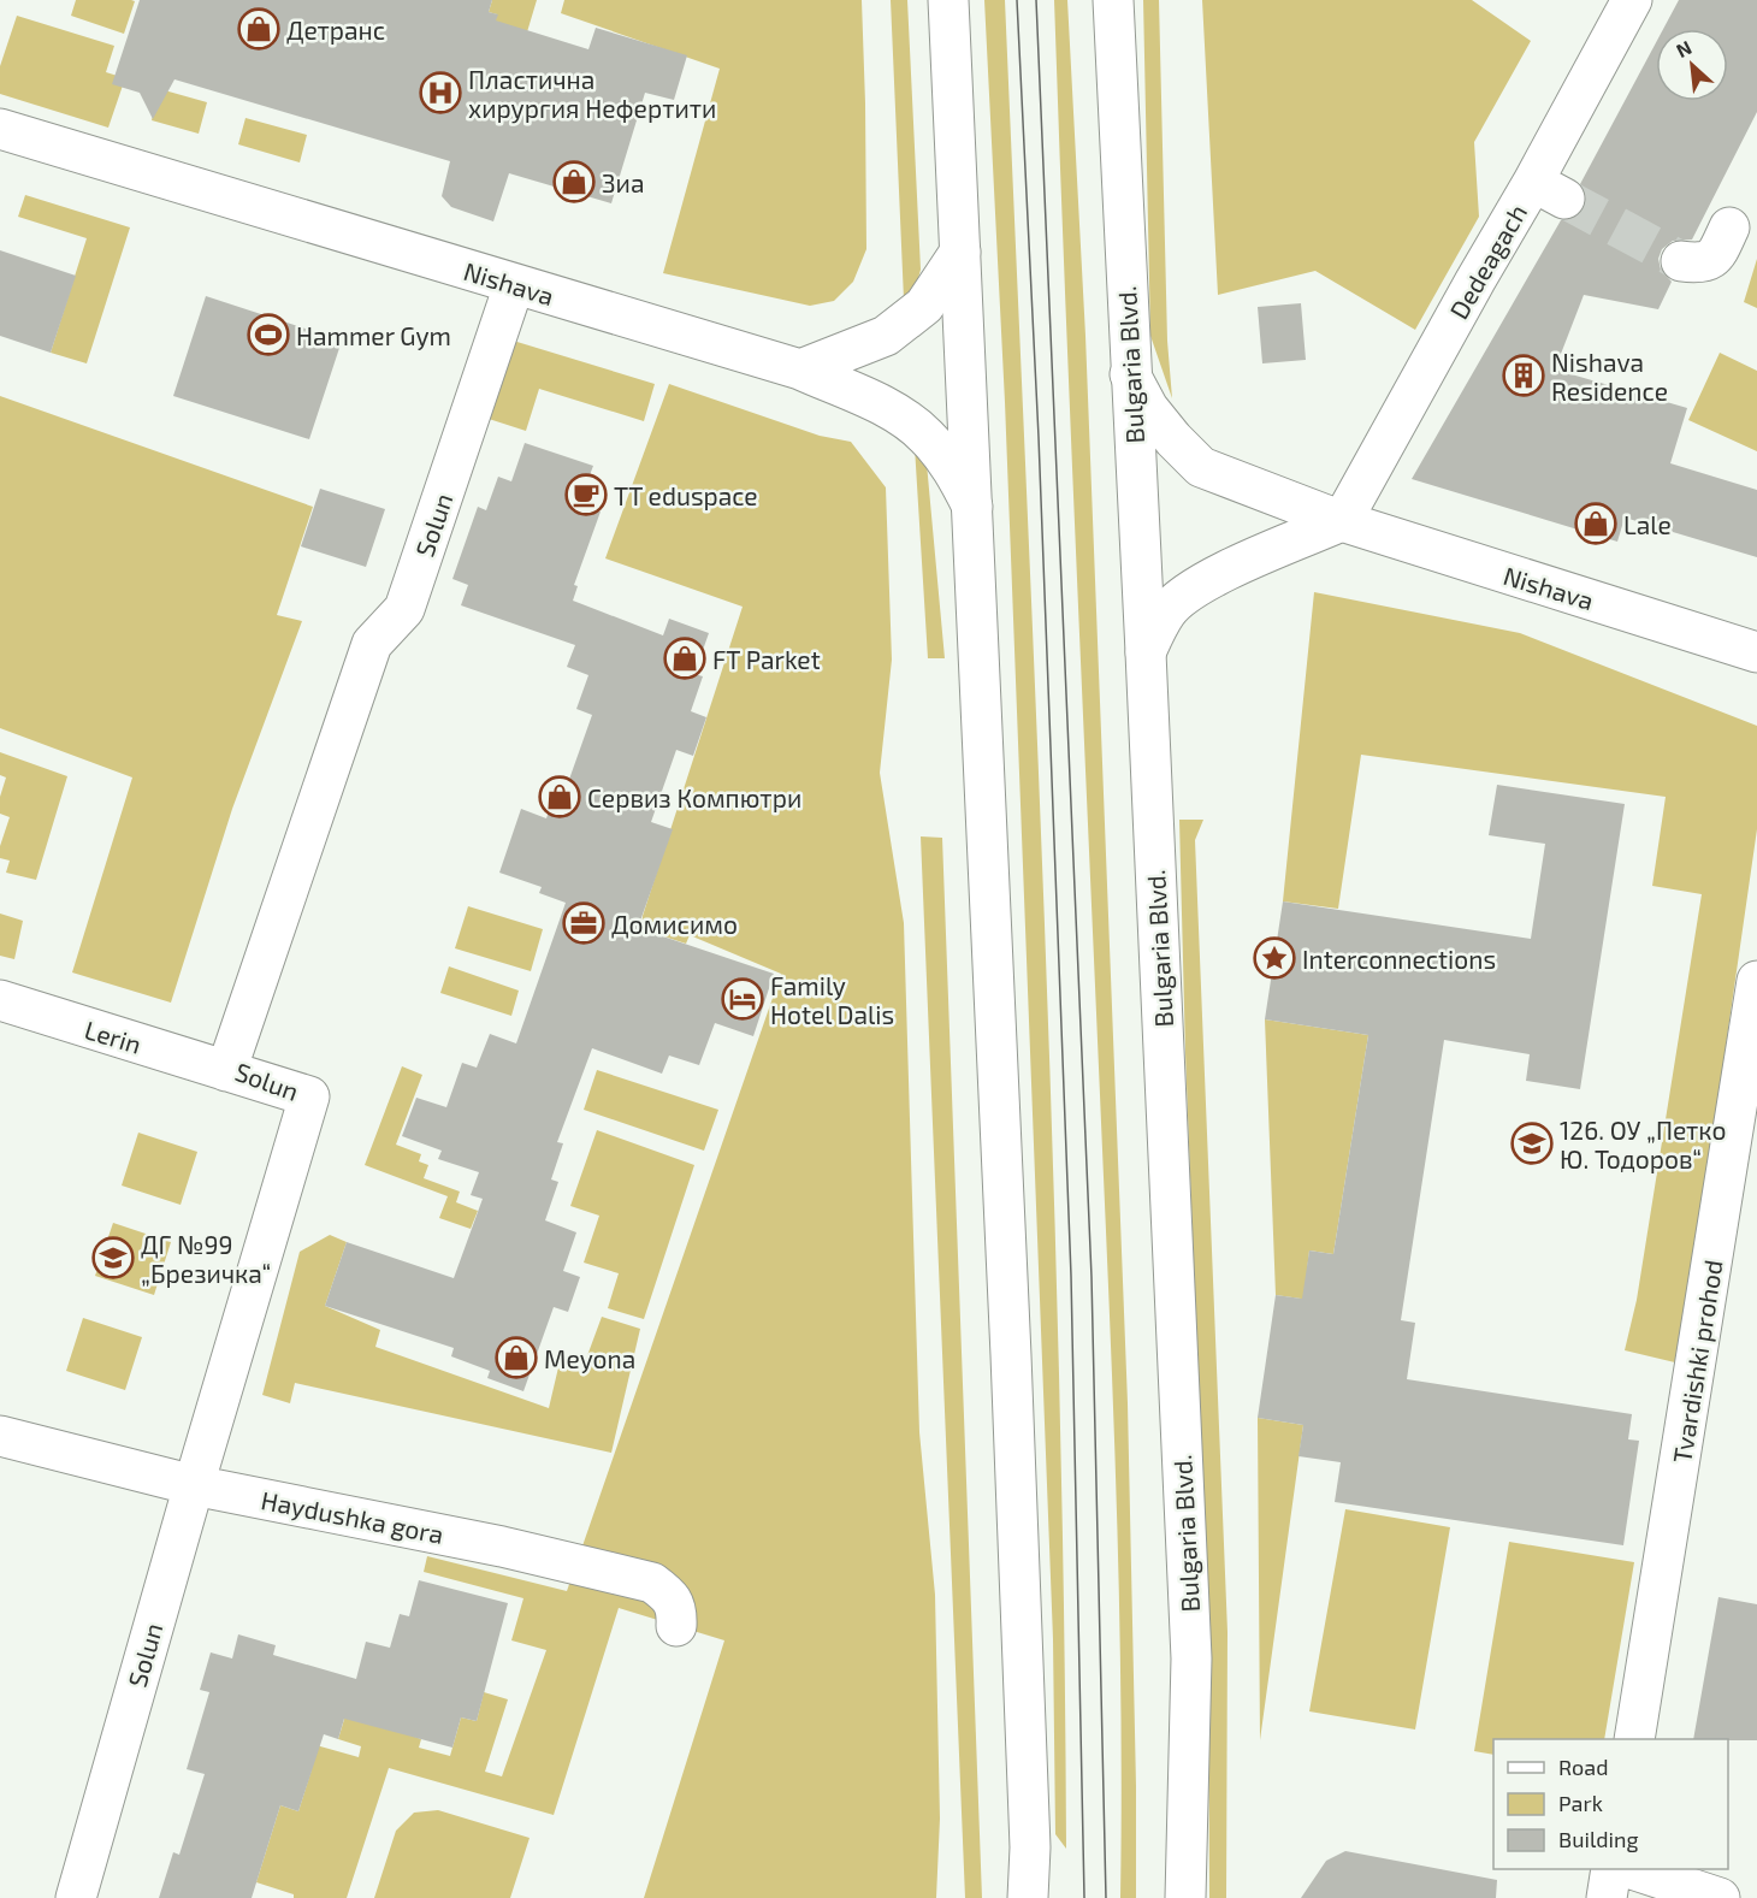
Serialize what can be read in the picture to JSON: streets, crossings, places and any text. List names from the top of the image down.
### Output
{
  "streets": {
    "street": [
      "Dedeagach",
      "Nishava",
      "Bulgaria Blvd.",
      "Solun",
      "Lerin",
      "Tvardishki prohod",
      "Haydushka gora"
    ]
  },
  "crossings": [
    ["Dedeagach", "Nishava"],
    ["Nishava", "Bulgaria Blvd."],
    ["Nishava", "Solun"],
    ["Solun", "Lerin"],
    ["Solun", "Haydushka gora"]
  ],
  "places": {
    "shop": [
      "Детранс",
      "Зиа",
      "Lale",
      "FT Parket",
      "Сервиз Компютри",
      "Meyona"
    ],
    "hospital": ["Пластична хирургия Нефертити"],
    "sports": ["Hammer Gym"],
    "building": ["Nishava Residence"],
    "cafe": ["TT eduspace"],
    "office": ["Домисимо"],
    "place": ["Interconnections"],
    "hotel": ["Family Hotel Dalis"],
    "school or university": ["126. ОУ „Петко Ю. Тодоров“", "ДГ №99 „Брезичка“"]
  },
  "legend": ["Road", "Park", "Building"],
  "north": "top left"
}
